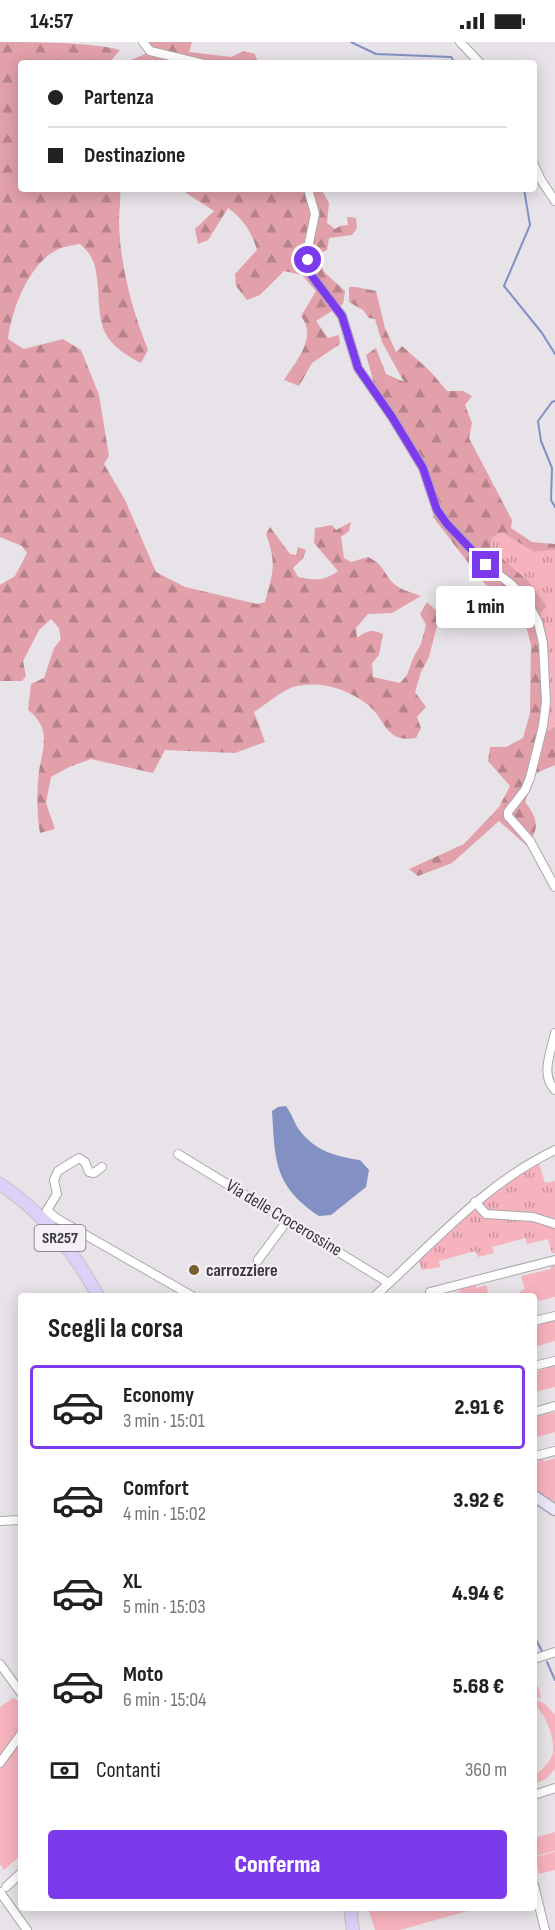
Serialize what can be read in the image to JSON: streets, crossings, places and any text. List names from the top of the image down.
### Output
{
  "streets": {
    "main road": ["SR257"],
    "street": ["Via delle Crocerossine"]
  },
  "places": ["carrozziere"],
  "page": {
    "status": "14:57",
    "banner": ["Partenza", "Destinazione"],
    "bubble": "1 min",
    "heading": "Scegli la corsa",
    "list": [
      {
        "name": "Economy",
        "note": "3 min · 15:01",
        "value": "2.91 €"
      },
      {
        "name": "Comfort",
        "note": "4 min · 15:02",
        "value": "3.92 €"
      },
      {
        "name": "XL",
        "note": "5 min · 15:03",
        "value": "4.94 €"
      },
      {
        "name": "Moto",
        "note": "6 min · 15:04",
        "value": "5.68 €"
      }
    ],
    "pay": ["Contanti", "360 m"],
    "buttons": "Conferma"
  }
}
